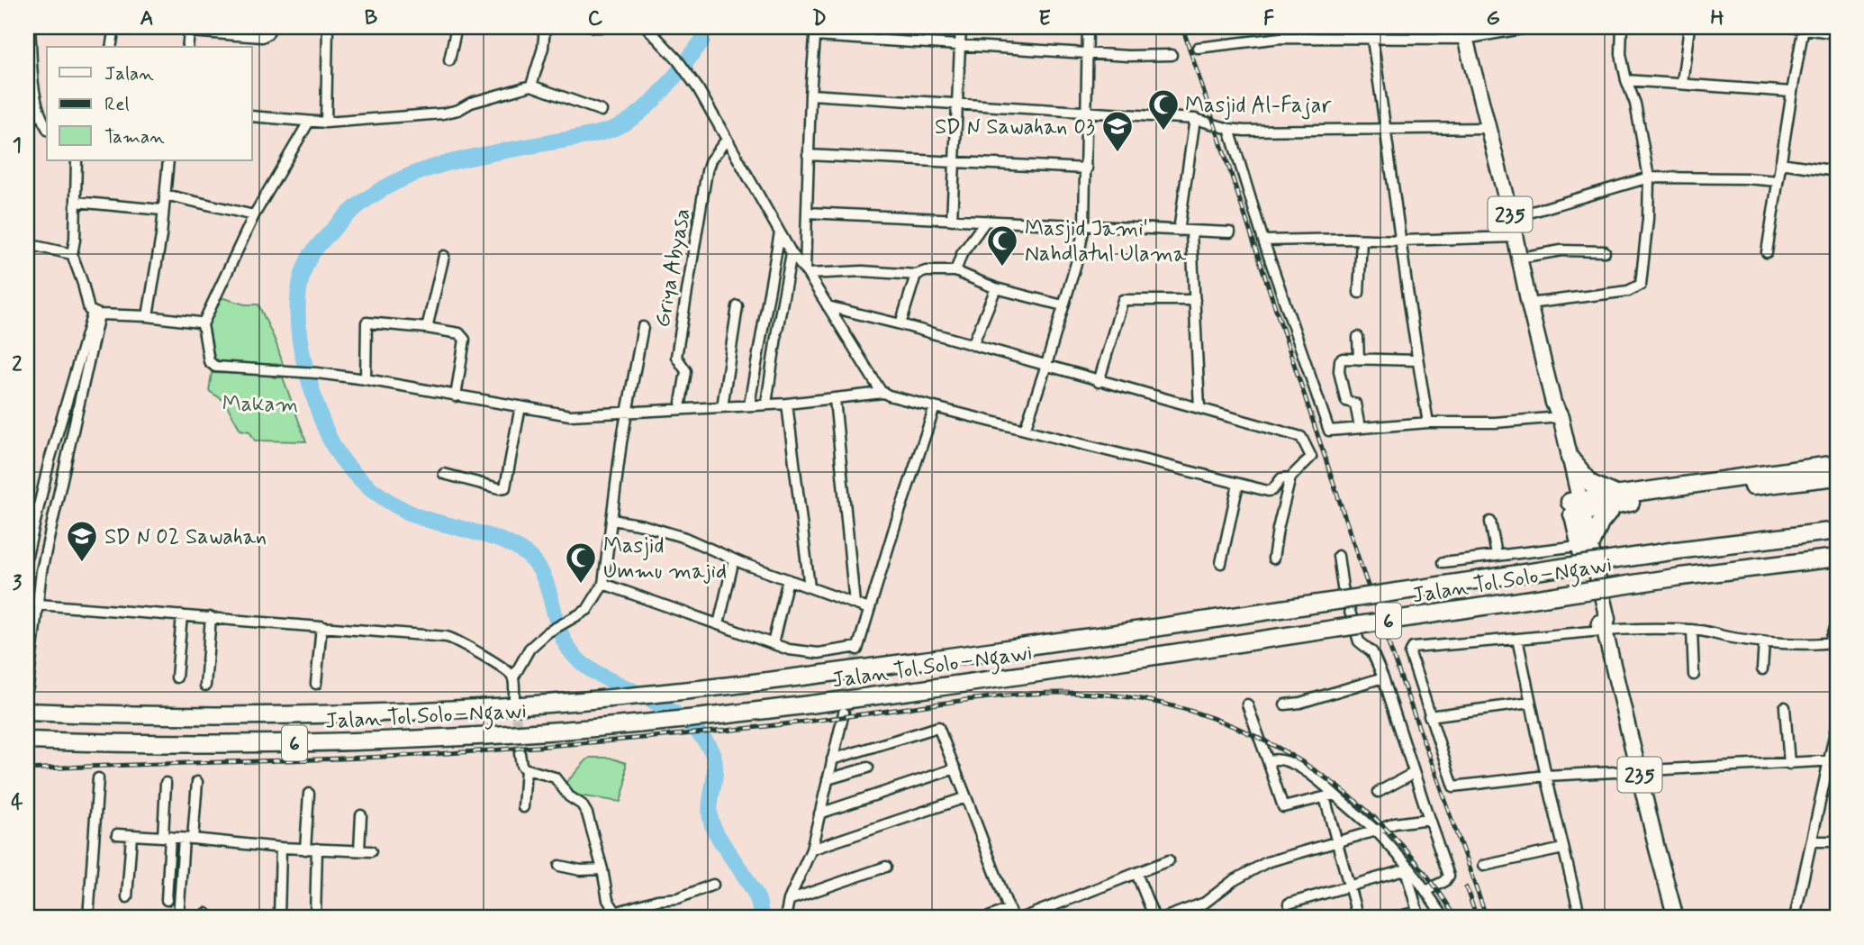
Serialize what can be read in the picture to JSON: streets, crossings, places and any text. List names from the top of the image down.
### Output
{
  "streets": {
    "highway": ["Jalan Tol Solo–Ngawi", "6"],
    "main road": ["235"],
    "street": ["Griya Abyasa"]
  },
  "parks": ["Makam"],
  "places": {
    "mosque": ["Masjid Al-Fajar", "Masjid Jami' Nahdlatul Ulama", "Masjid Ummu majid"],
    "school or university": ["SD N Sawahan 03", "SD N 02 Sawahan"]
  },
  "legend": ["Jalan", "Rel", "Taman"],
  "grid": {
    "columns": [
      "A",
      "B",
      "C",
      "D",
      "E",
      "F",
      "G",
      "H"
    ],
    "rows": [
      "1",
      "2",
      "3",
      "4"
    ]
  }
}
